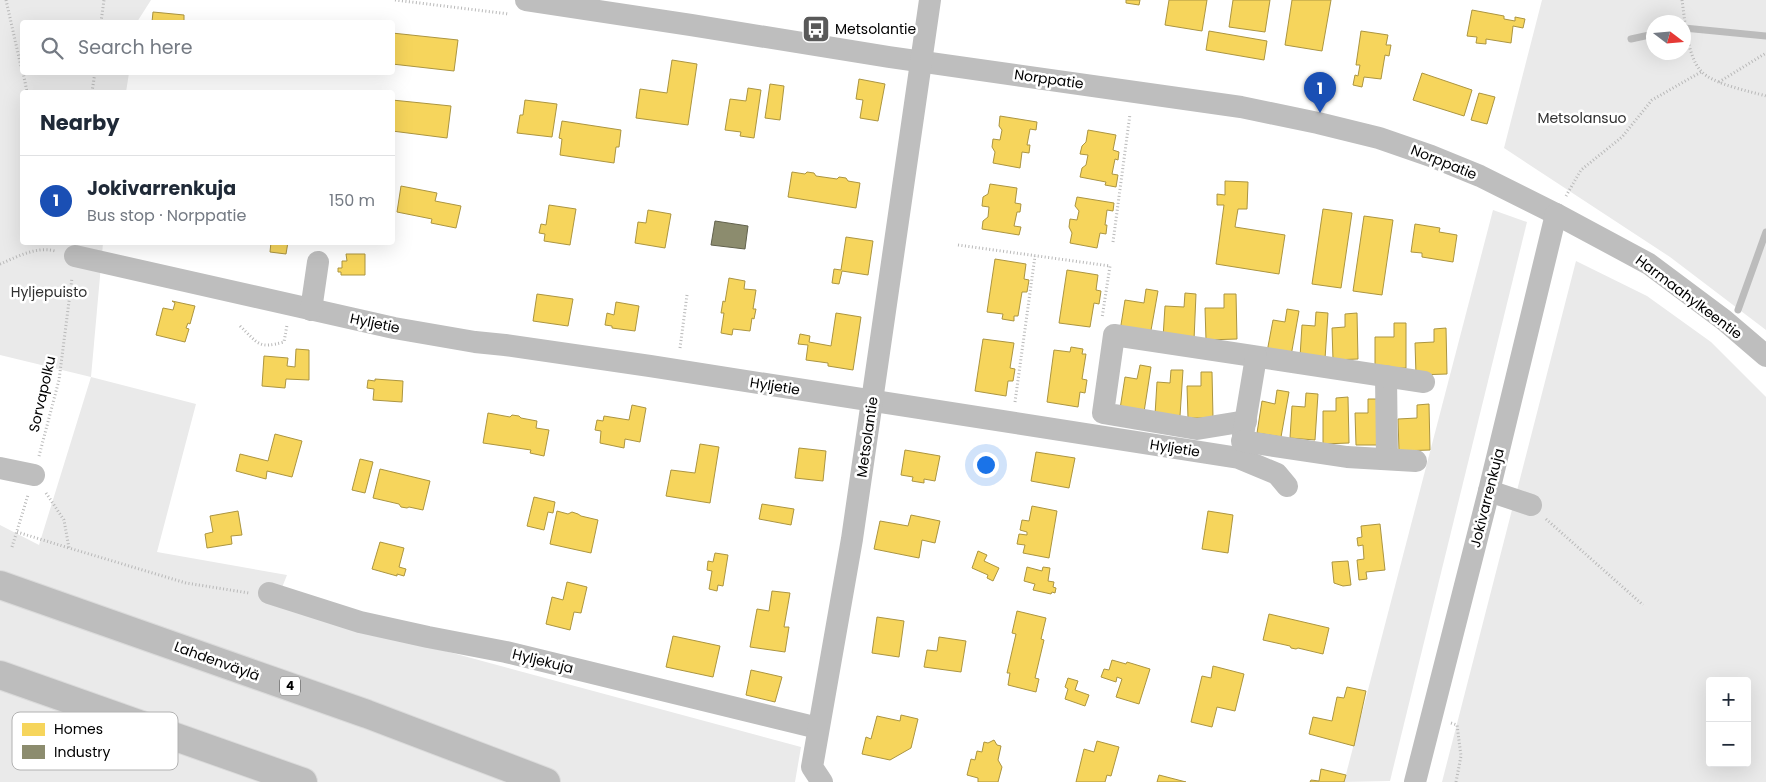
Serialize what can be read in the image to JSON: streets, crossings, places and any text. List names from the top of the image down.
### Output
{
  "streets": {
    "highway": ["Lahdenväylä", "4"],
    "street": [
      "Norppatie",
      "Harmaahylkeentie",
      "Hyljetie",
      "Metsolantie",
      "Jokivarrenkuja",
      "Hyljekuja"
    ],
    "path": ["Sorvapolku"]
  },
  "crossings": [
    ["Norppatie", "Harmaahylkeentie"],
    ["Norppatie", "Metsolantie"],
    ["Norppatie", "Jokivarrenkuja"],
    ["Harmaahylkeentie", "Jokivarrenkuja"],
    ["Hyljetie", "Sorvapolku"],
    ["Hyljetie", "Metsolantie"],
    ["Metsolantie", "Hyljekuja"]
  ],
  "parks": ["Metsolansuo", "Hyljepuisto"],
  "places": {
    "bus stop": ["Metsolantie"]
  },
  "legend": ["Homes", "Industry"],
  "north": "right",
  "page": {
    "search": "Search here",
    "pins": "1",
    "heading": "Nearby",
    "list": [
      {
        "mark": "1",
        "name": "Jokivarrenkuja",
        "note": "Bus stop · Norppatie",
        "value": "150 m"
      }
    ],
    "map_buttons": ["+", "−"]
  }
}
